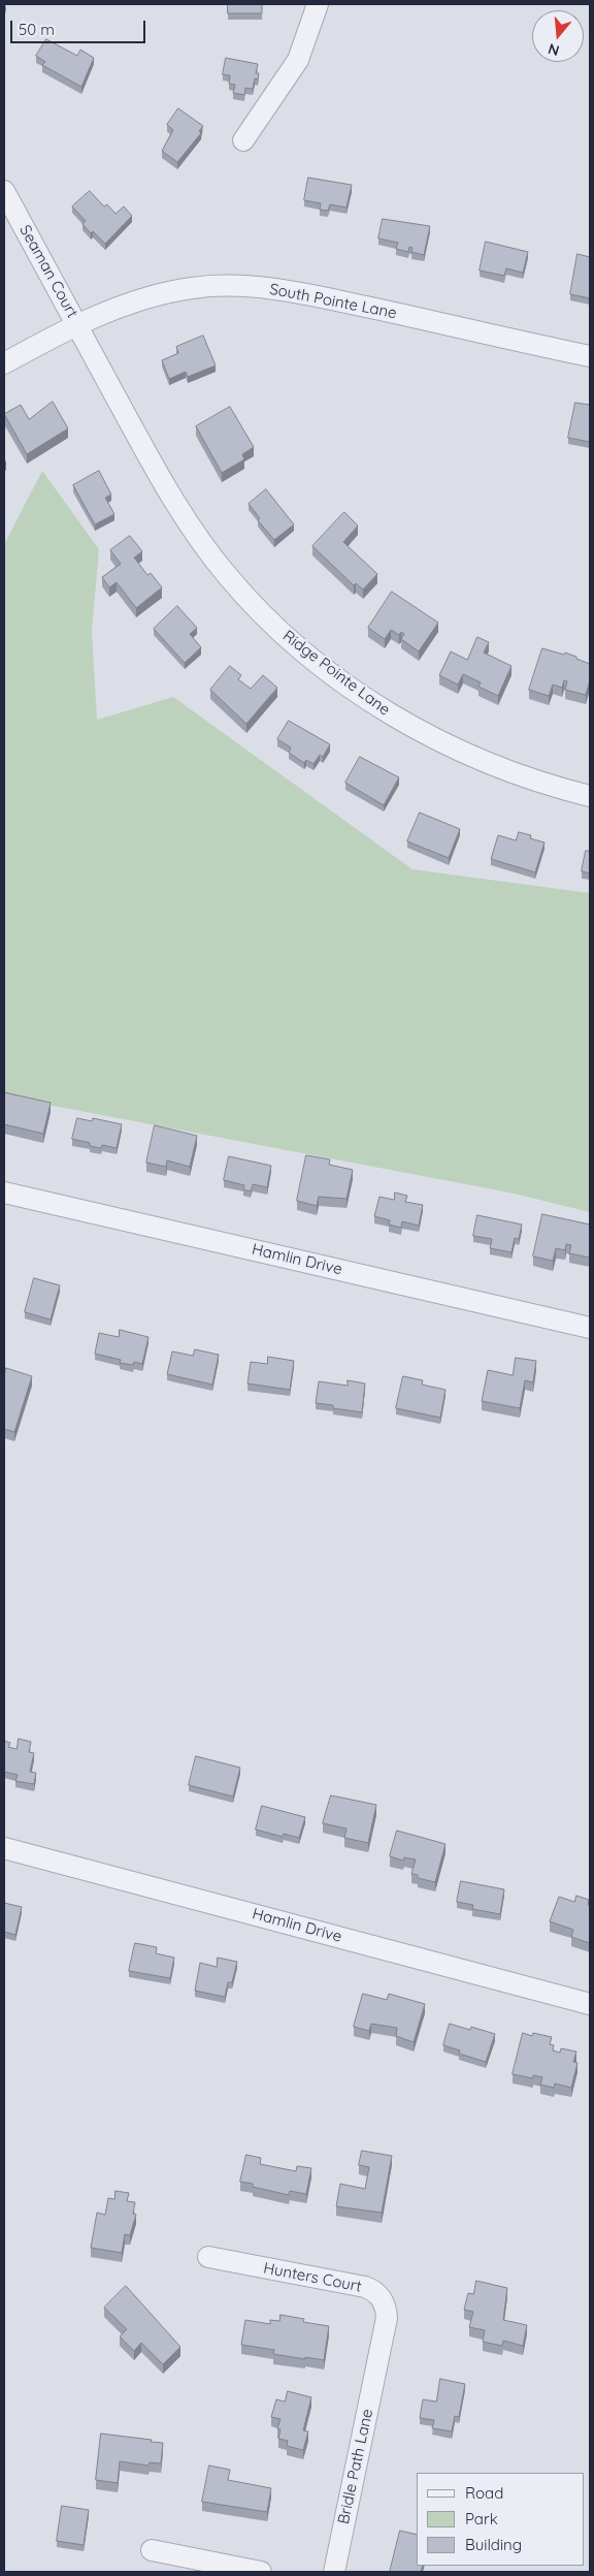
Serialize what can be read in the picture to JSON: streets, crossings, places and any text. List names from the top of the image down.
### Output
{
  "streets": {
    "street": [
      "Seaman Court",
      "South Pointe Lane",
      "Ridge Pointe Lane",
      "Hamlin Drive",
      "Hunters Court",
      "Bridle Path Lane"
    ]
  },
  "crossings": [
    ["Seaman Court", "South Pointe Lane"],
    ["Seaman Court", "Ridge Pointe Lane"],
    ["South Pointe Lane", "Ridge Pointe Lane"],
    ["Hunters Court", "Bridle Path Lane"]
  ],
  "legend": ["Road", "Park", "Building"],
  "scale_bar": "50 m",
  "north": "bottom"
}
